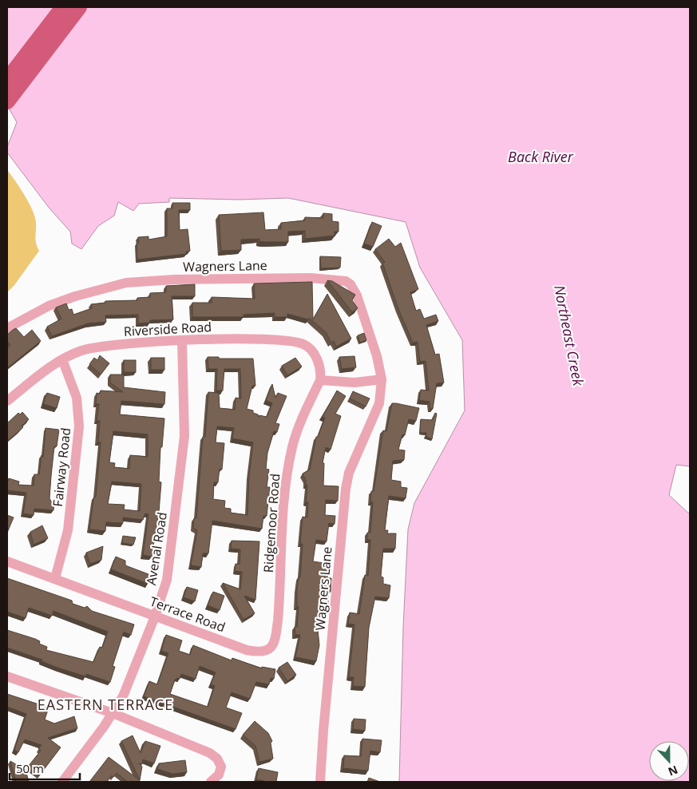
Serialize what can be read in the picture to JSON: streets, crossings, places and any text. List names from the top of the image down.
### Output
{
  "streets": {
    "street": [
      "Wagners Lane",
      "Riverside Road",
      "Fairway Road",
      "Ridgemoor Road",
      "Avenal Road",
      "Terrace Road"
    ]
  },
  "crossings": [
    ["Riverside Road", "Fairway Road"],
    ["Riverside Road", "Ridgemoor Road"],
    ["Riverside Road", "Avenal Road"],
    ["Fairway Road", "Terrace Road"],
    ["Ridgemoor Road", "Terrace Road"],
    ["Avenal Road", "Terrace Road"]
  ],
  "districts": ["EASTERN TERRACE"],
  "water": ["Back River", "Northeast Creek"],
  "scale_bar": "50 m",
  "north": "bottom"
}
